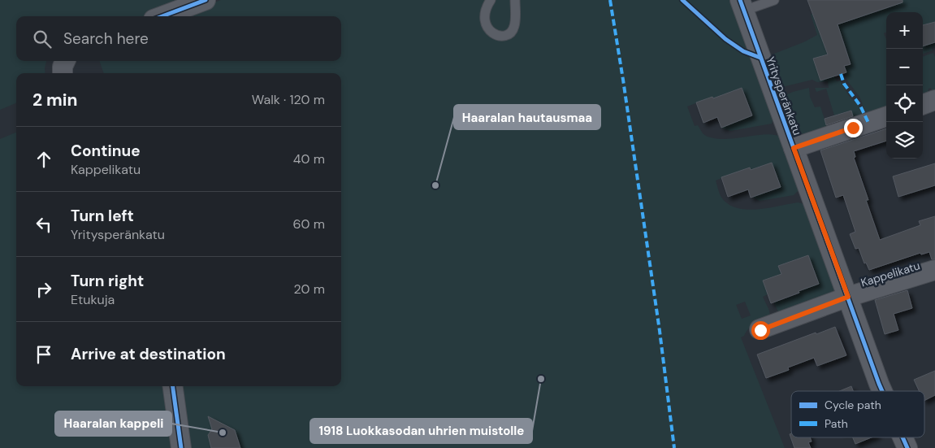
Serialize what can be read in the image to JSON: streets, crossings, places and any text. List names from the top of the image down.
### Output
{
  "streets": {
    "street": ["Yritysperänkatu", "Kappelikatu"]
  },
  "crossings": [
    ["Yritysperänkatu", "Kappelikatu"]
  ],
  "places": ["Haaralan hautausmaa", "1918 Luokkasodan uhrien muistolle", "Haaralan kappeli"],
  "legend": ["Cycle path", "Path"],
  "page": {
    "map_buttons": ["+", "−"],
    "search": "Search here",
    "heading": ["2 min", "Walk · 120 m"],
    "list": [
      ["Continue", "Kappelikatu", "40 m"],
      ["Turn left", "Yritysperänkatu", "60 m"],
      ["Turn right", "Etukuja", "20 m"],
      "Arrive at destination"
    ]
  }
}
